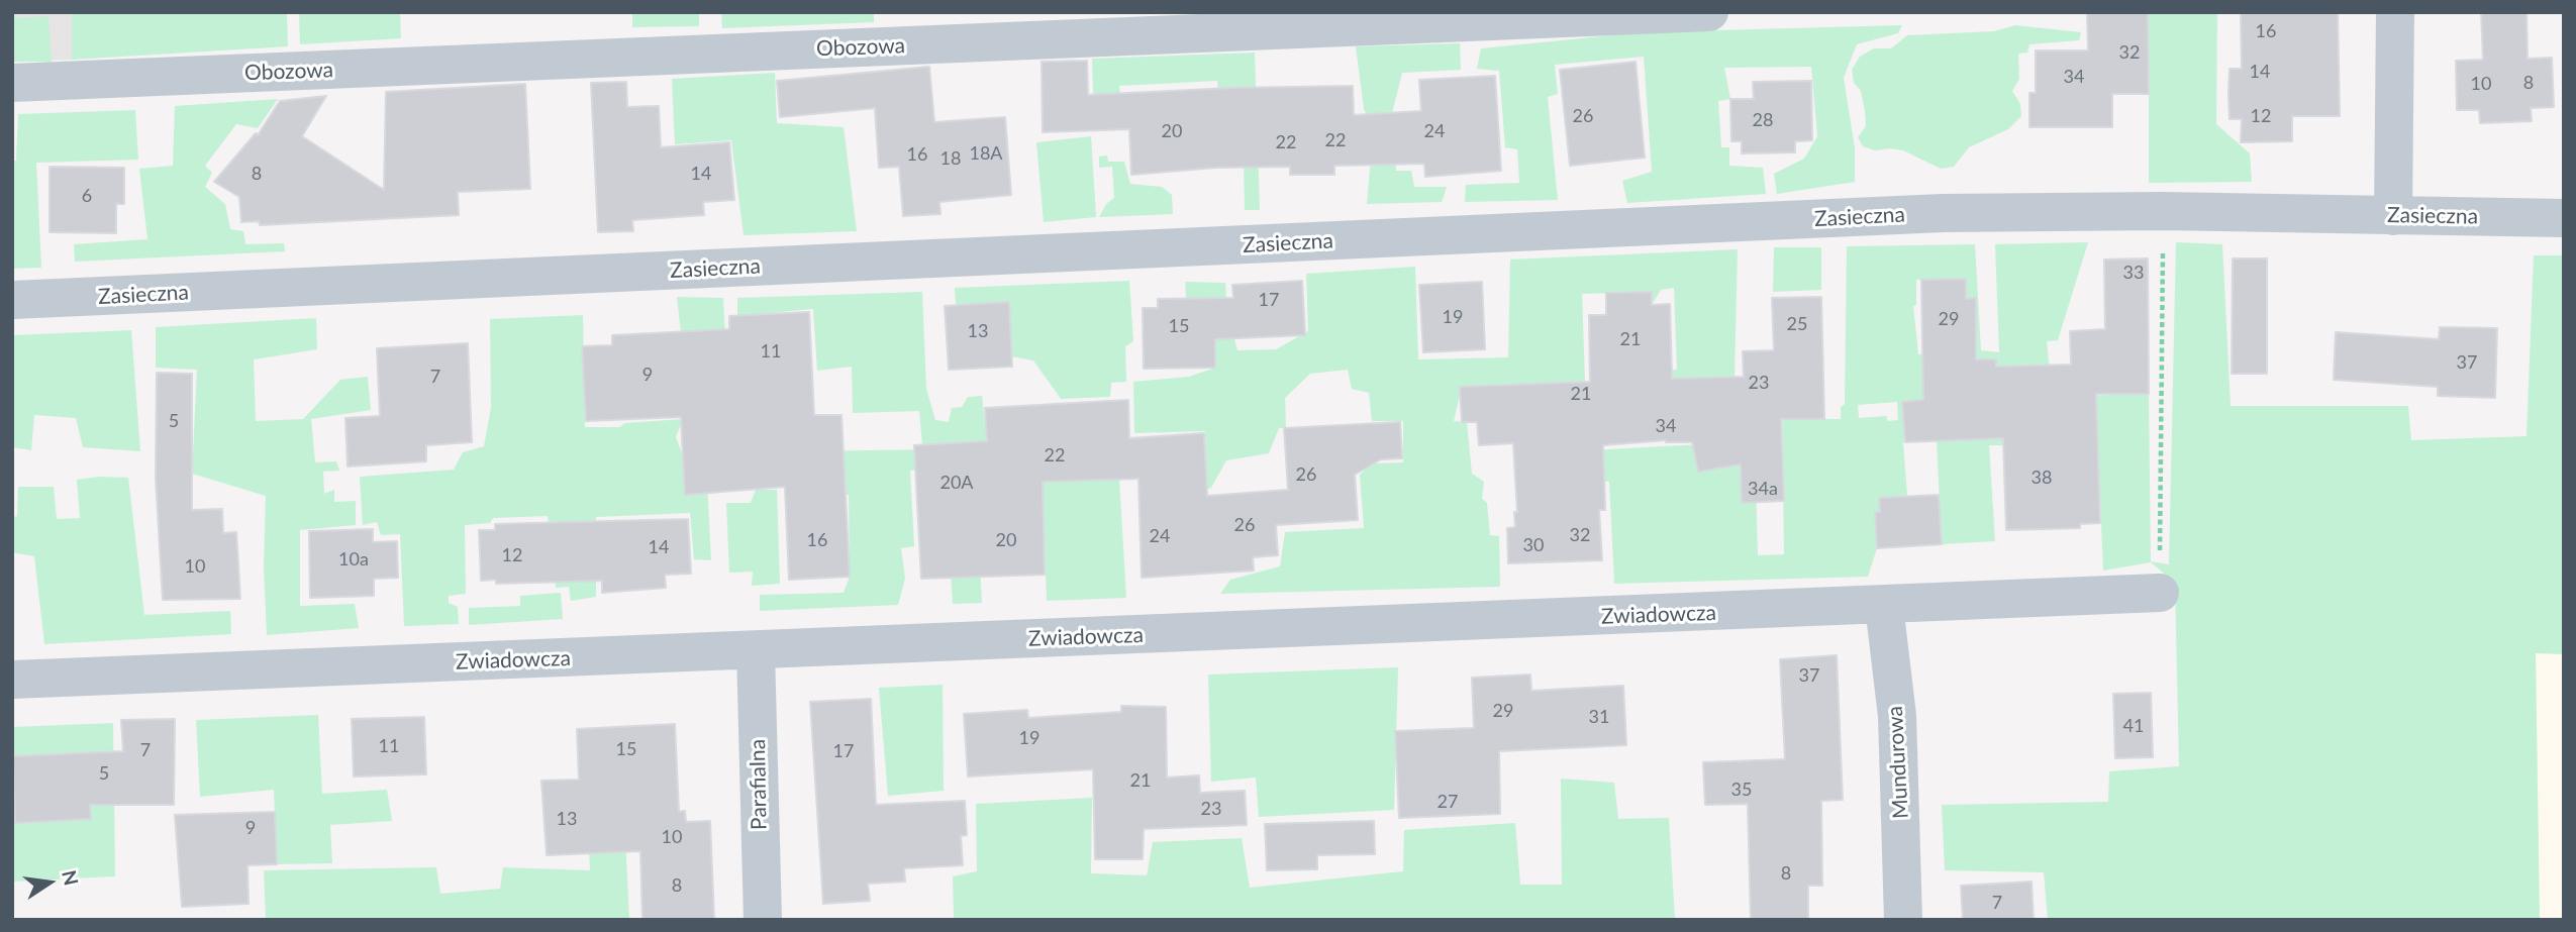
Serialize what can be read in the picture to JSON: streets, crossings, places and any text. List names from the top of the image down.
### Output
{
  "streets": {
    "street": [
      "Obozowa",
      "Zasieczna",
      "Zwiadowcza",
      "Mundurowa",
      "Parafialna"
    ]
  },
  "crossings": [
    ["Zwiadowcza", "Mundurowa"],
    ["Zwiadowcza", "Parafialna"]
  ],
  "house_numbers": [
    "16",
    "32",
    "14",
    "34",
    "8",
    "10",
    "26",
    "12",
    "28",
    "20",
    "24",
    "22",
    "22",
    "18A",
    "16",
    "18",
    "8",
    "14",
    "6",
    "33",
    "17",
    "19",
    "29",
    "25",
    "15",
    "13",
    "21",
    "11",
    "37",
    "9",
    "7",
    "23",
    "21",
    "5",
    "34",
    "22",
    "26",
    "38",
    "20A",
    "34a",
    "26",
    "32",
    "24",
    "16",
    "20",
    "30",
    "14",
    "12",
    "10a",
    "10",
    "37",
    "29",
    "31",
    "41",
    "19",
    "11",
    "15",
    "7",
    "17",
    "5",
    "21",
    "35",
    "27",
    "23",
    "13",
    "9",
    "10",
    "8",
    "8",
    "7"
  ],
  "north": "right"
}
